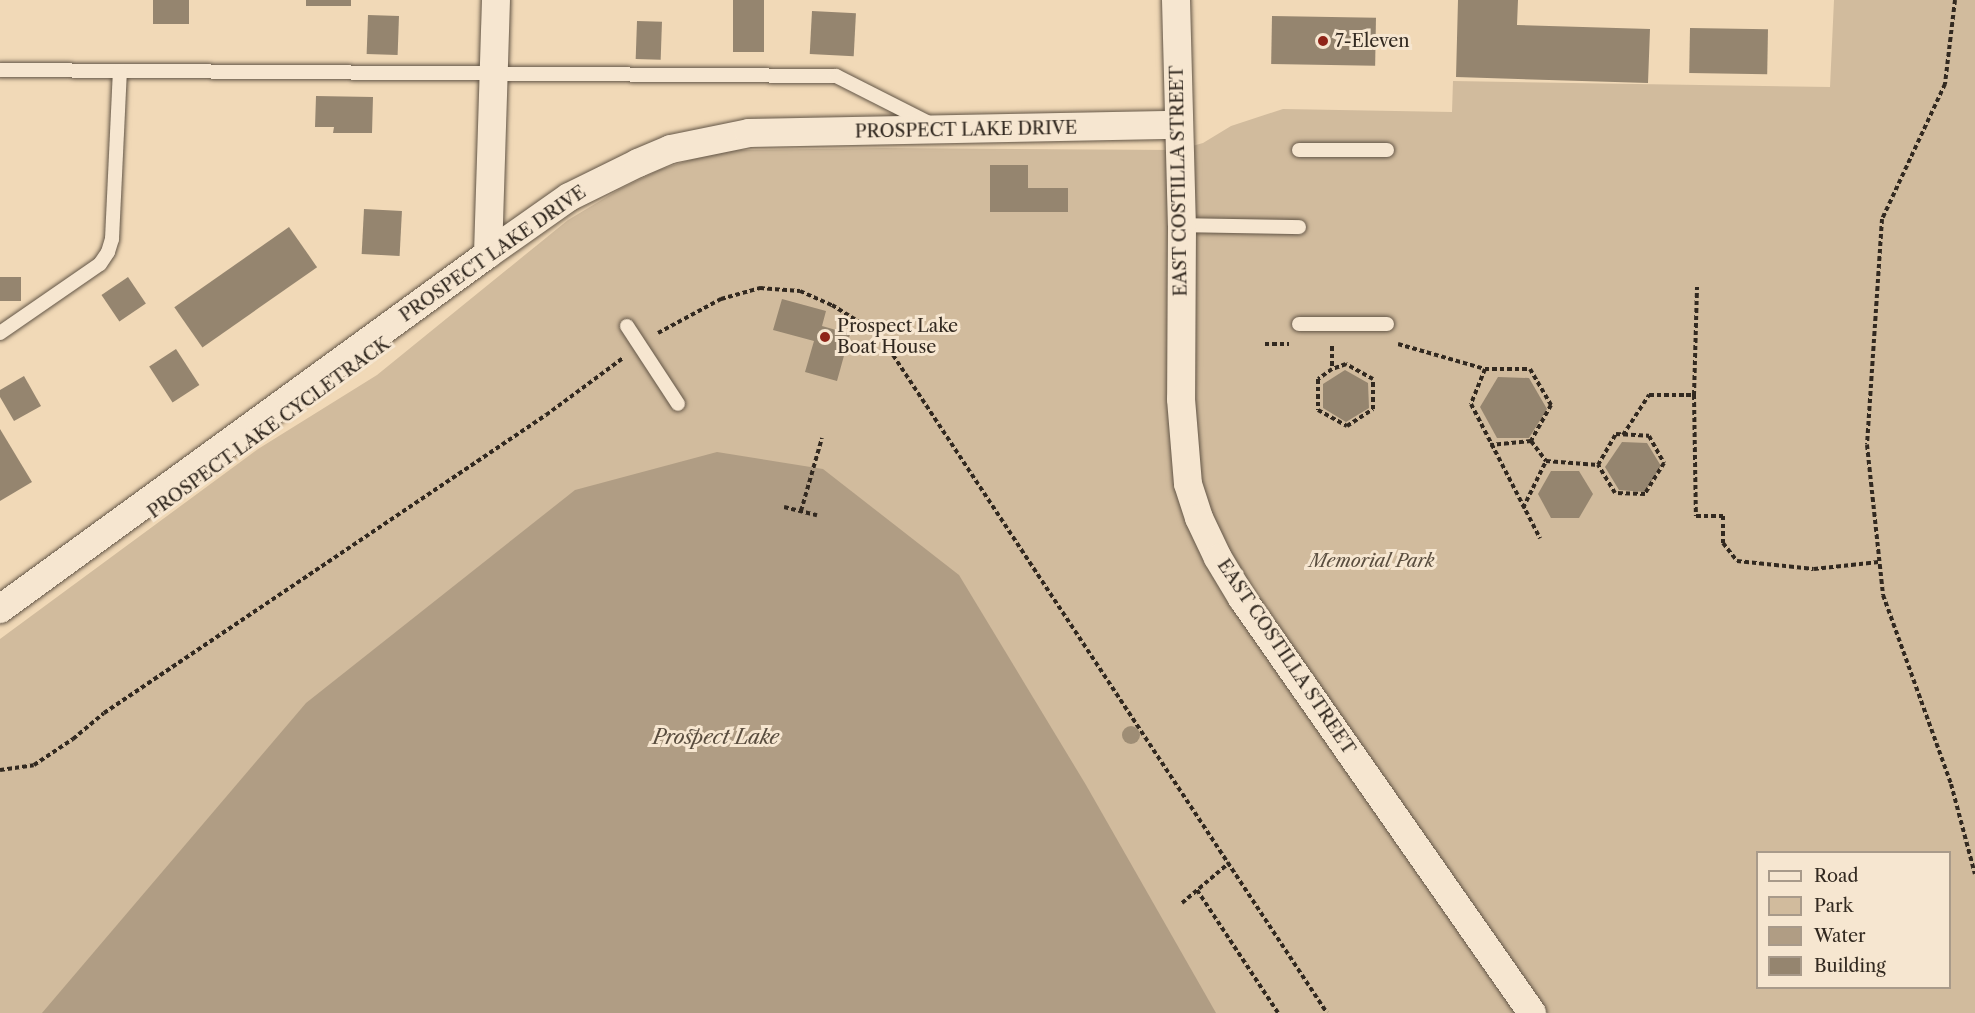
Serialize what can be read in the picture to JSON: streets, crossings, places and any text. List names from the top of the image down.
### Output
{
  "streets": {
    "street": ["PROSPECT LAKE DRIVE", "EAST COSTILLA STREET"]
  },
  "crossings": [
    ["PROSPECT LAKE DRIVE", "EAST COSTILLA STREET"]
  ],
  "water": ["Prospect Lake"],
  "parks": ["Memorial Park"],
  "places": ["7-Eleven", "Prospect Lake Boat House"],
  "legend": [
    "Road",
    "Park",
    "Water",
    "Building"
  ]
}
